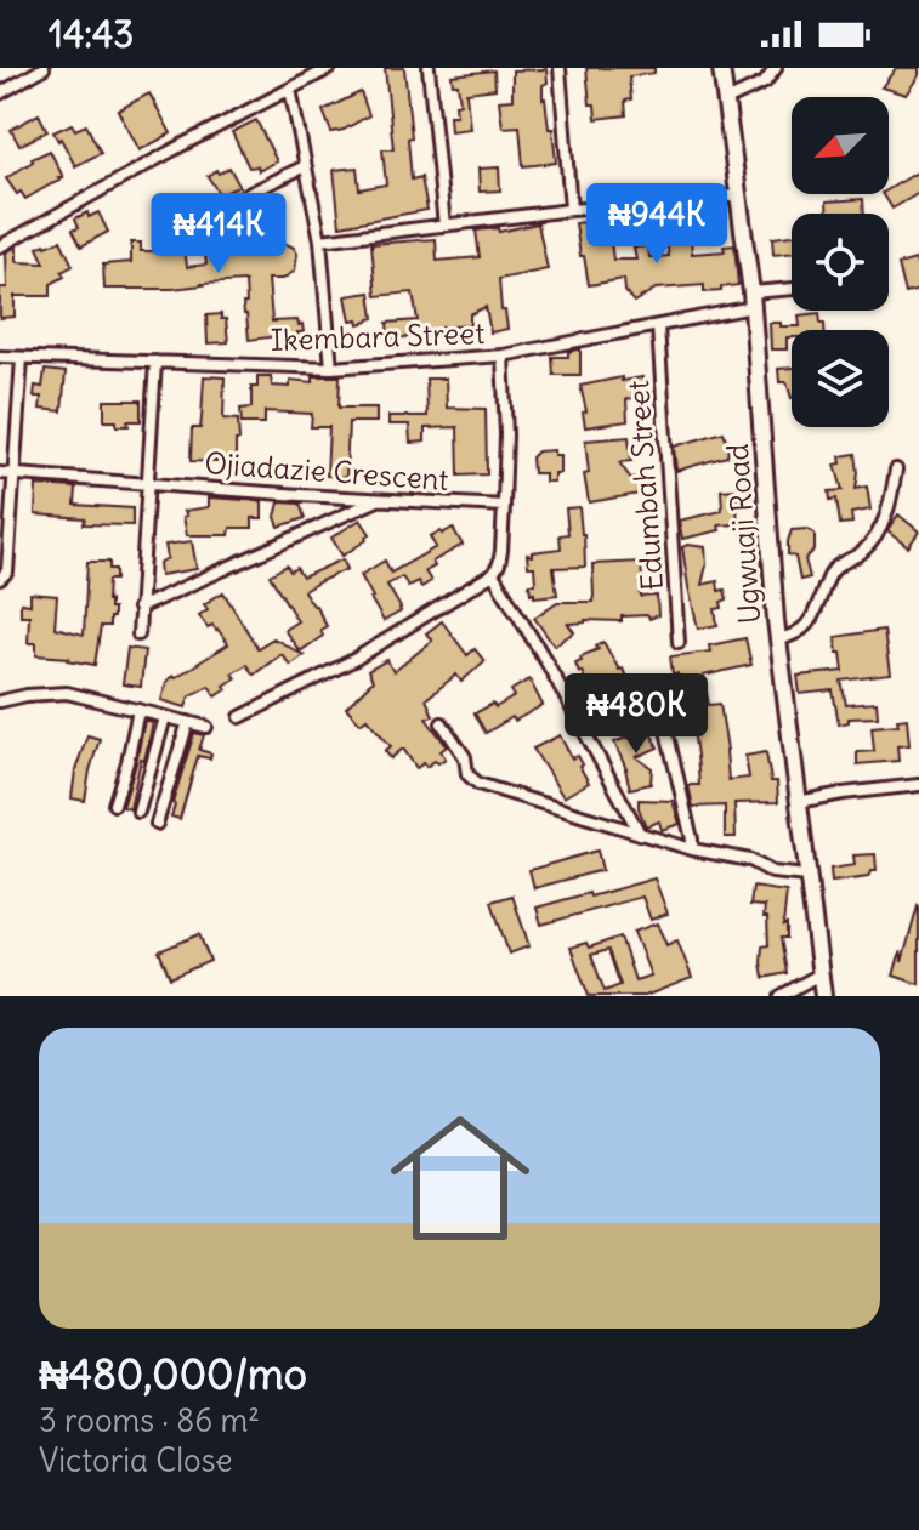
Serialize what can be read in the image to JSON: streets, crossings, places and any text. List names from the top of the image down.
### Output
{
  "streets": {
    "main road": ["Ugwuaji Road"],
    "street": ["Ikembara Street", "Ojiadazie Crescent", "Edumbah Street"]
  },
  "crossings": [
    ["Ikembara Street", "Edumbah Street"],
    ["Ikembara Street", "Ugwuaji Road"]
  ],
  "north": "bottom left",
  "page": {
    "status": "14:43",
    "price": ["₦944K", "₦414K", "₦480K"],
    "list": [
      {
        "name": "₦480,000/mo",
        "note": "3 rooms · 86 m² · Victoria Close"
      }
    ]
  }
}
